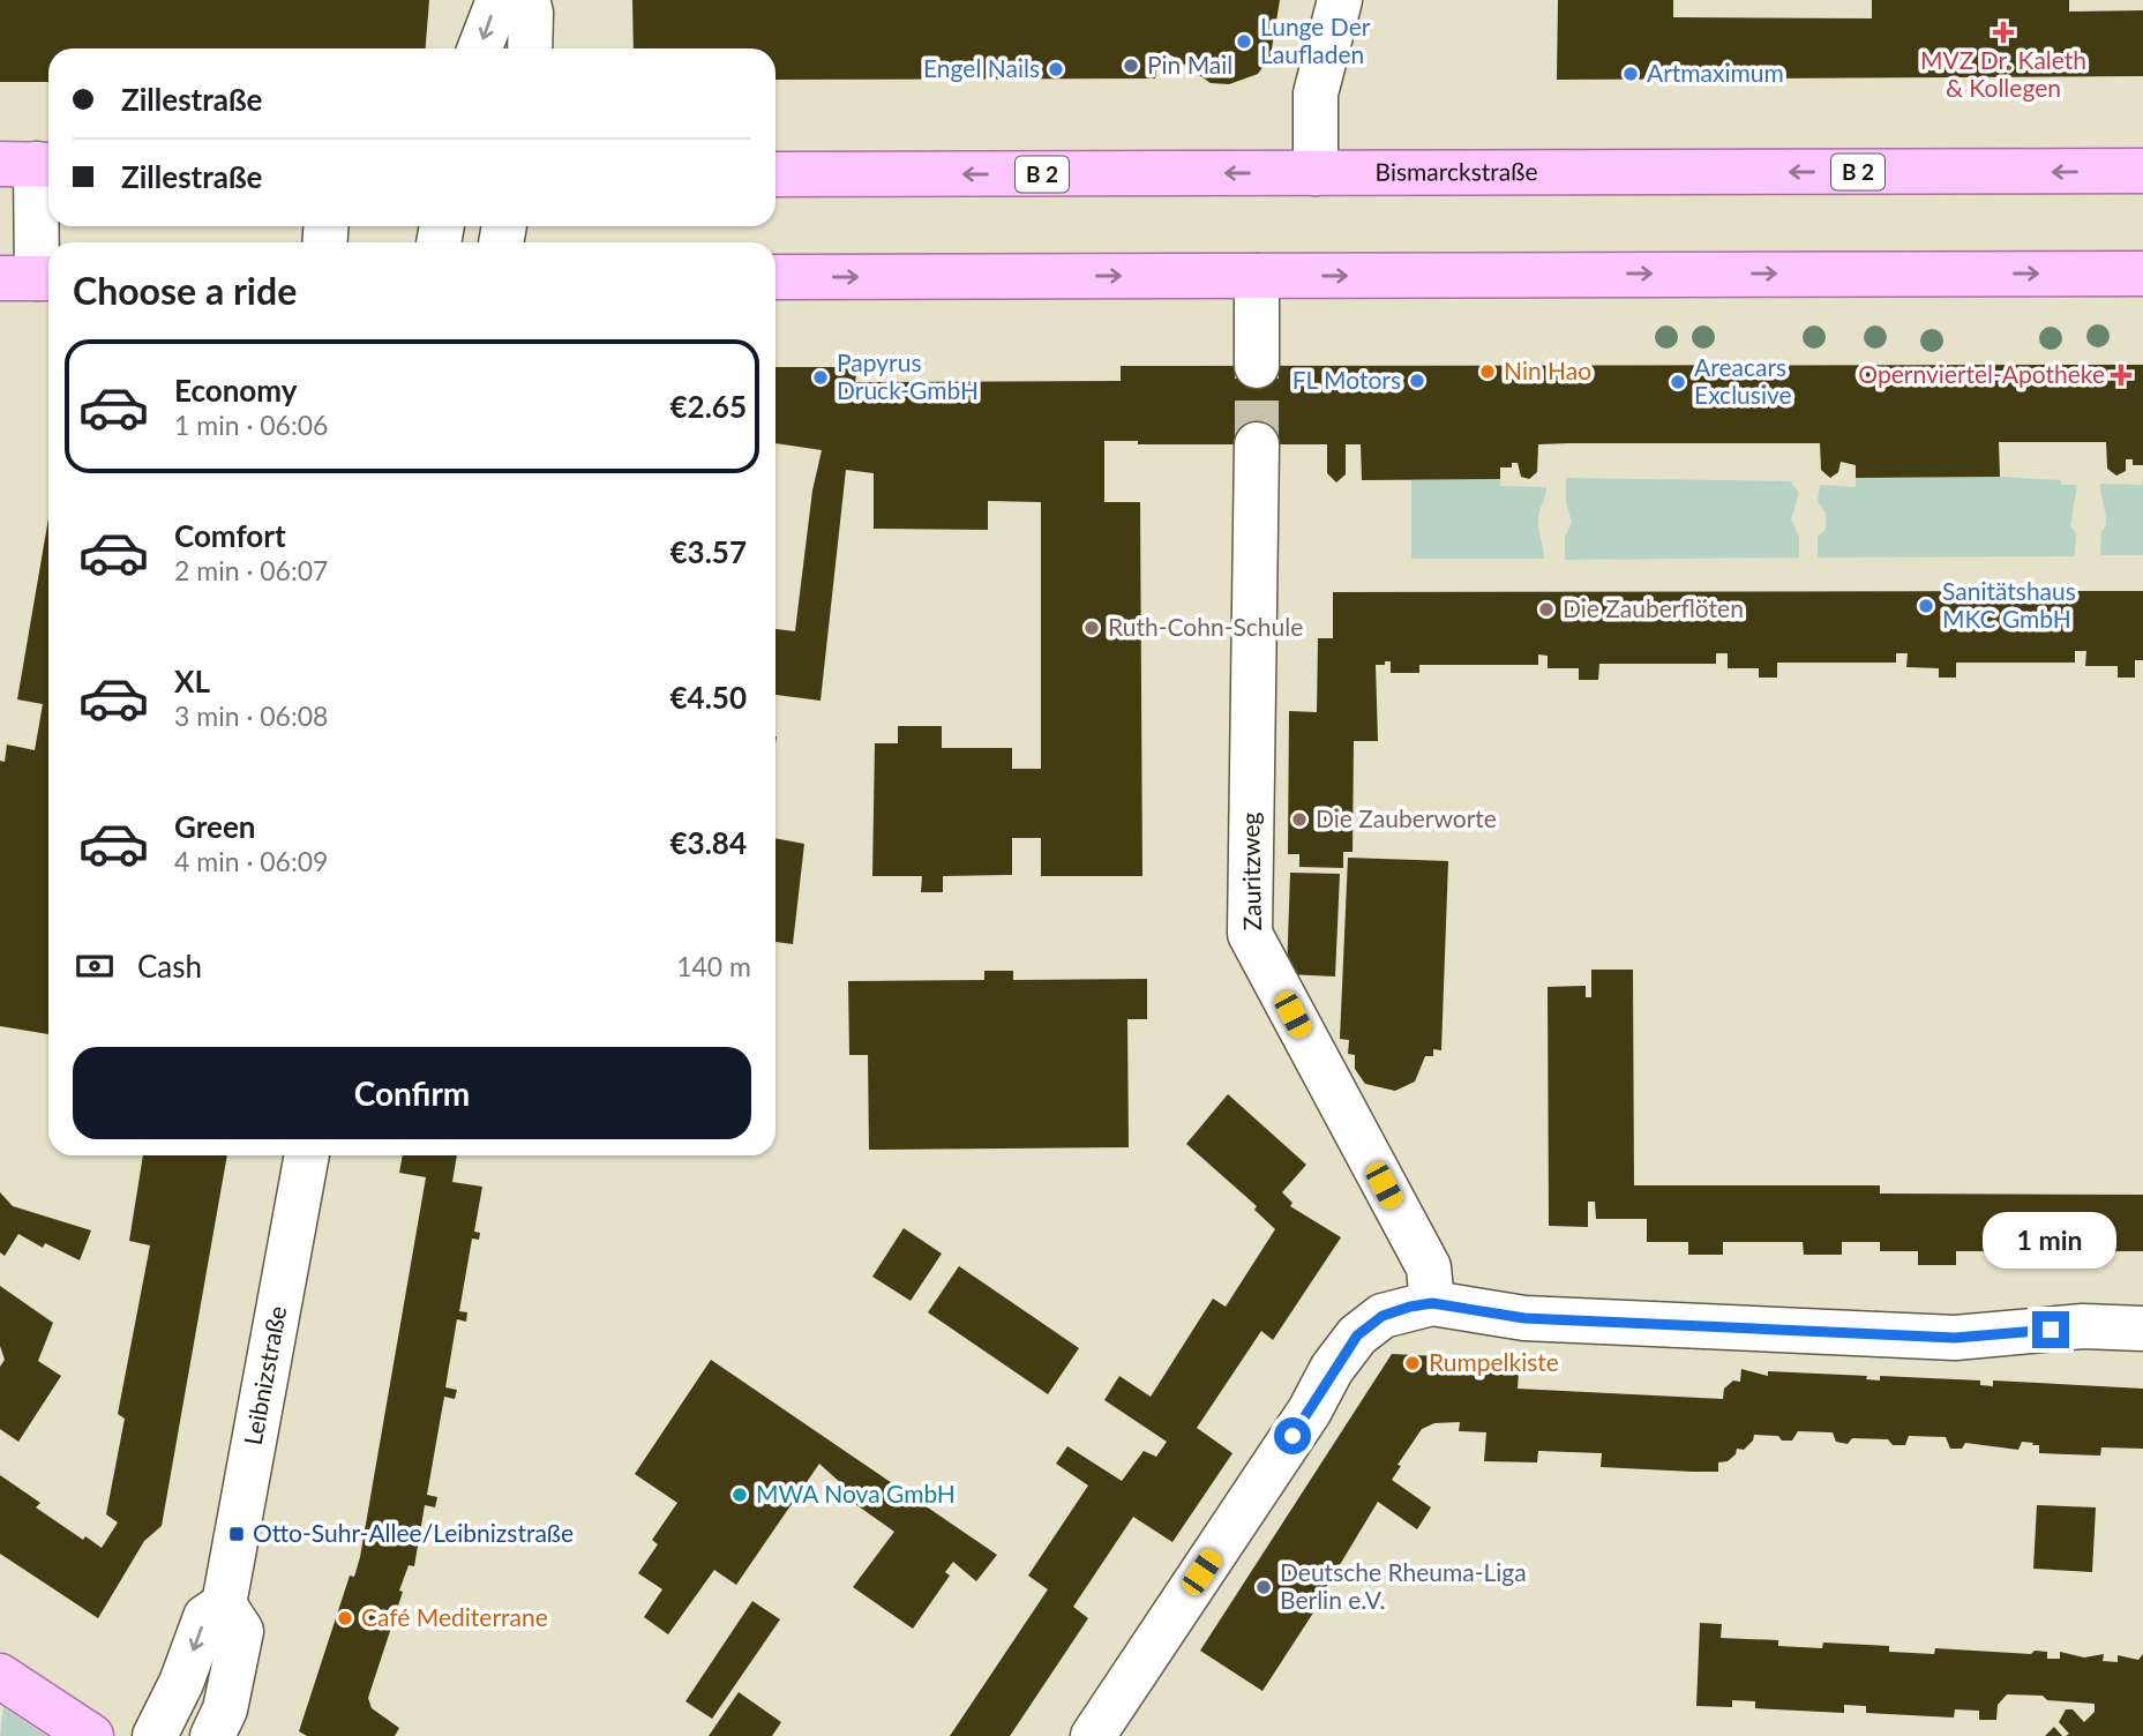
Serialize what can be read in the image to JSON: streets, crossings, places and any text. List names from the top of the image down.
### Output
{
  "streets": {
    "main road": ["B 2", "Bismarckstraße"],
    "street": ["Zauritzweg", "Leibnizstraße"]
  },
  "places": {
    "health": ["MVZ Dr. Kaleth & Kollegen", "Opernviertel-Apotheke"],
    "other": [
      "Lunge Der Laufladen",
      "Pin Mail",
      "Engel Nails",
      "Artmaximum",
      "Nin Hao",
      "Papyrus Druck-GmbH",
      "FL Motors",
      "Areacars Exclusive",
      "Sanitätshaus MKC GmbH",
      "Die Zauberflöten",
      "Ruth-Cohn-Schule",
      "Die Zauberworte",
      "Rumpelkiste",
      "MWA Nova GmbH",
      "Deutsche Rheuma-Liga Berlin e.V.",
      "Café Mediterrane"
    ],
    "transit": ["Otto-Suhr-Allee/Leibnizstraße"]
  },
  "page": {
    "banner": ["Zillestraße", "Zillestraße"],
    "heading": "Choose a ride",
    "list": [
      {
        "name": "Economy",
        "note": "1 min · 06:06",
        "value": "€2.65"
      },
      {
        "name": "Comfort",
        "note": "2 min · 06:07",
        "value": "€3.57"
      },
      {
        "name": "XL",
        "note": "3 min · 06:08",
        "value": "€4.50"
      },
      {
        "name": "Green",
        "note": "4 min · 06:09",
        "value": "€3.84"
      }
    ],
    "pay": ["Cash", "140 m"],
    "buttons": "Confirm",
    "bubble": "1 min"
  }
}
